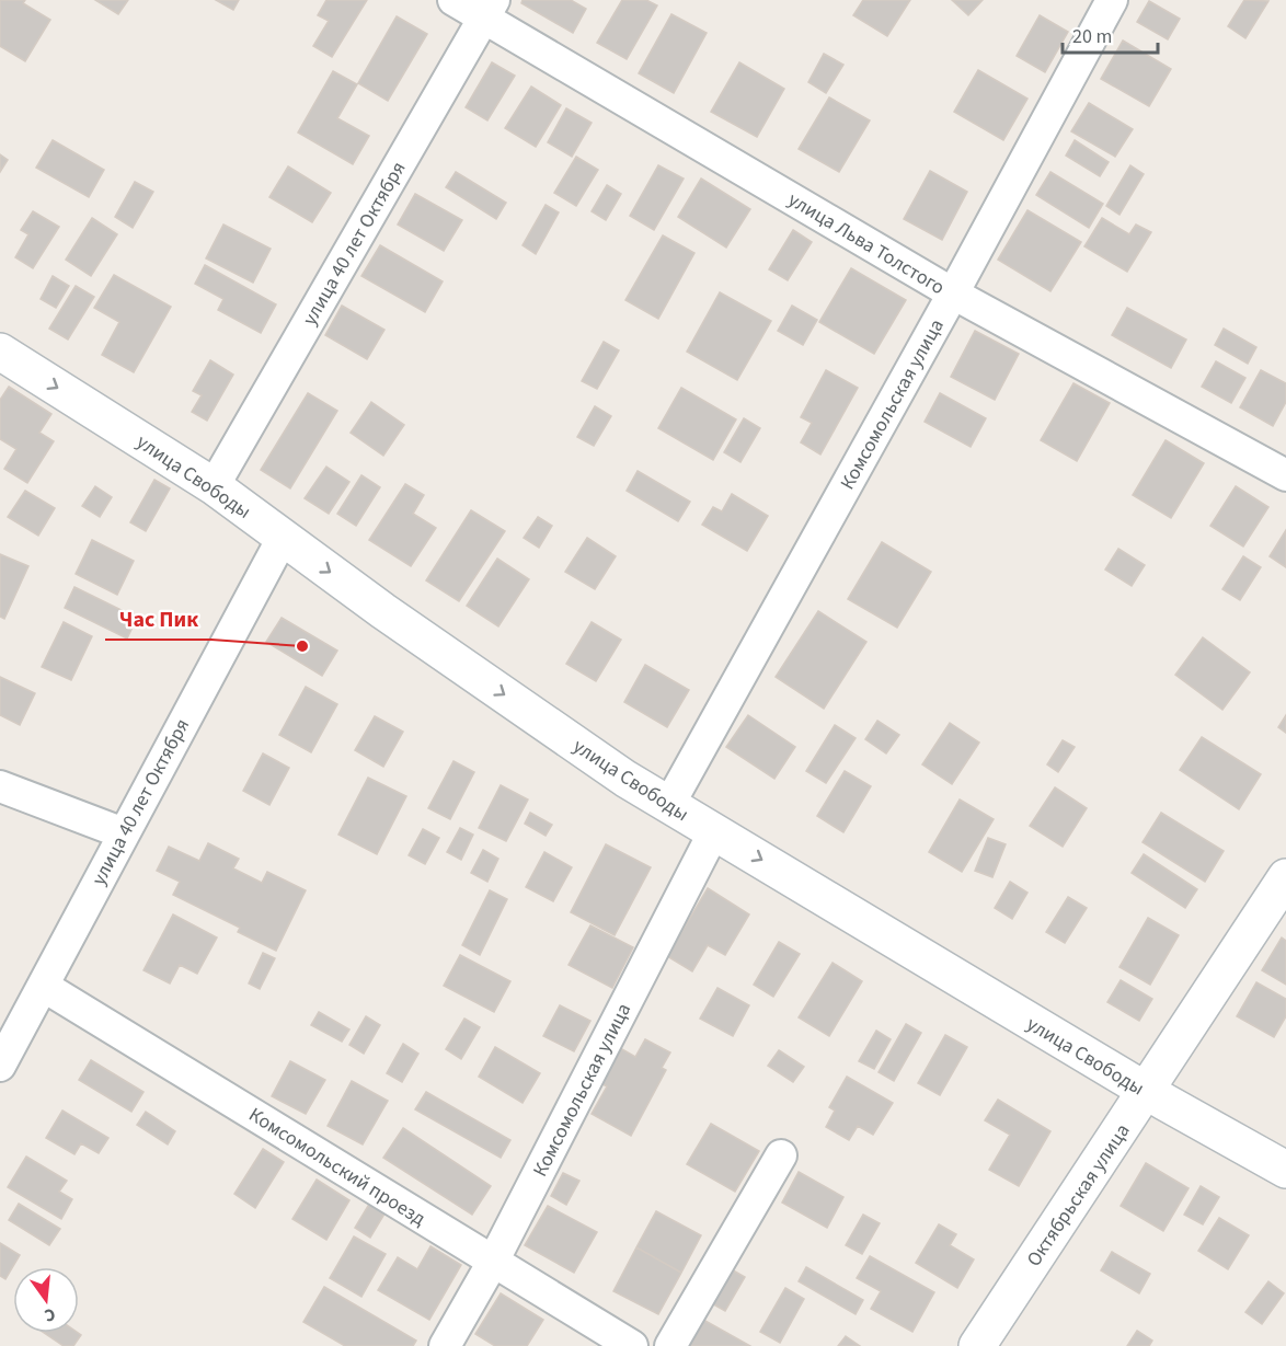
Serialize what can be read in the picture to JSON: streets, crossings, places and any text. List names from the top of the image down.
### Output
{
  "streets": {
    "street": [
      "улица 40 лет Октября",
      "улица Льва Толстого",
      "Комсомольская улица",
      "улица Свободы",
      "Комсомольский проезд",
      "Октябрьская улица"
    ]
  },
  "crossings": [
    ["улица 40 лет Октября", "улица Льва Толстого"],
    ["улица 40 лет Октября", "улица Свободы"],
    ["улица 40 лет Октября", "Комсомольский проезд"],
    ["улица Льва Толстого", "Комсомольская улица"],
    ["Комсомольская улица", "улица Свободы"],
    ["Комсомольская улица", "Комсомольский проезд"],
    ["улица Свободы", "Октябрьская улица"]
  ],
  "one_way": ["улица Свободы"],
  "places": ["Час Пик"],
  "scale_bar": "20 m",
  "north": "bottom"
}
